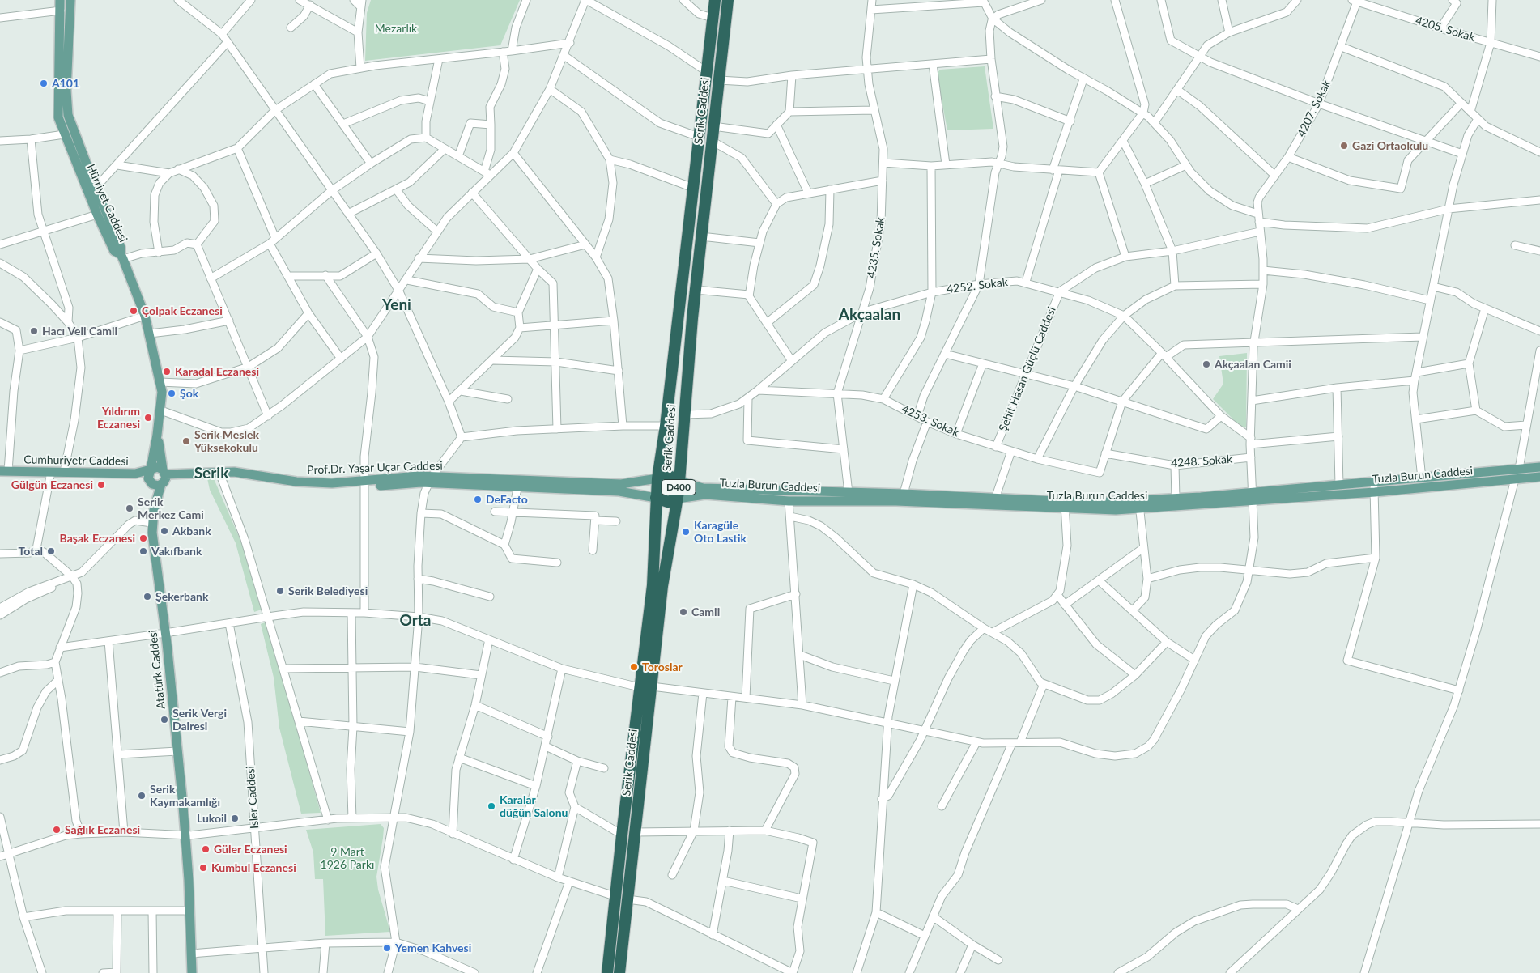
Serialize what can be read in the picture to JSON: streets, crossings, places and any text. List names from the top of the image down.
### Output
{
  "streets": {
    "highway": ["Serik Caddesi", "D400"],
    "main road": [
      "Hürriyet Caddesi",
      "Cumhuriyetr Caddesi",
      "Prof.Dr. Yaşar Uçar Caddesi",
      "Tuzla Burun Caddesi",
      "Atatürk Caddesi"
    ],
    "street": [
      "4205. Sokak",
      "4207. Sokak",
      "4235. Sokak",
      "4252. Sokak",
      "Şehit Hasan Güçlü Caddesi",
      "4253. Sokak",
      "4248. Sokak",
      "Isler Caddesi"
    ]
  },
  "crossings": [
    ["4205. Sokak", "4207. Sokak"],
    ["Serik Caddesi", "4252. Sokak"],
    ["Serik Caddesi", "Prof.Dr. Yaşar Uçar Caddesi"],
    ["Serik Caddesi", "Tuzla Burun Caddesi"],
    ["Hürriyet Caddesi", "Cumhuriyetr Caddesi"],
    ["Hürriyet Caddesi", "Prof.Dr. Yaşar Uçar Caddesi"],
    ["Hürriyet Caddesi", "Atatürk Caddesi"],
    ["4235. Sokak", "4252. Sokak"],
    ["4235. Sokak", "4253. Sokak"],
    ["4235. Sokak", "Tuzla Burun Caddesi"],
    ["4252. Sokak", "Şehit Hasan Güçlü Caddesi"],
    ["4252. Sokak", "4253. Sokak"],
    ["Şehit Hasan Güçlü Caddesi", "4253. Sokak"],
    ["4253. Sokak", "4248. Sokak"],
    ["Cumhuriyetr Caddesi", "Prof.Dr. Yaşar Uçar Caddesi"],
    ["Cumhuriyetr Caddesi", "Atatürk Caddesi"],
    ["Prof.Dr. Yaşar Uçar Caddesi", "Tuzla Burun Caddesi"],
    ["Prof.Dr. Yaşar Uçar Caddesi", "Atatürk Caddesi"]
  ],
  "districts": [
    "Yeni",
    "Akçaalan",
    "Serik",
    "Orta"
  ],
  "parks": ["Mezarlık", "9 Mart 1926 Parkı"],
  "places": [
    "A101",
    "Gazi Ortaokulu",
    "Çolpak Eczanesi",
    "Hacı Veli Camii",
    "Akçaalan Camii",
    "Karadal Eczanesi",
    "Şok",
    "Yıldırım Eczanesi",
    "Serik Meslek Yüksekokulu",
    "Gülgün Eczanesi",
    "DeFacto",
    "Serik Merkez Cami",
    "Akbank",
    "Karagüle Oto Lastik",
    "Başak Eczanesi",
    "Total",
    "Vakıfbank",
    "Serik Belediyesi",
    "Şekerbank",
    "Camii",
    "Toroslar",
    "Serik Vergi Dairesi",
    "Serik Kaymakamlığı",
    "Karalar düğün Salonu",
    "Lukoil",
    "Sağlık Eczanesi",
    "Güler Eczanesi",
    "Kumbul Eczanesi",
    "Yemen Kahvesi"
  ]
}
